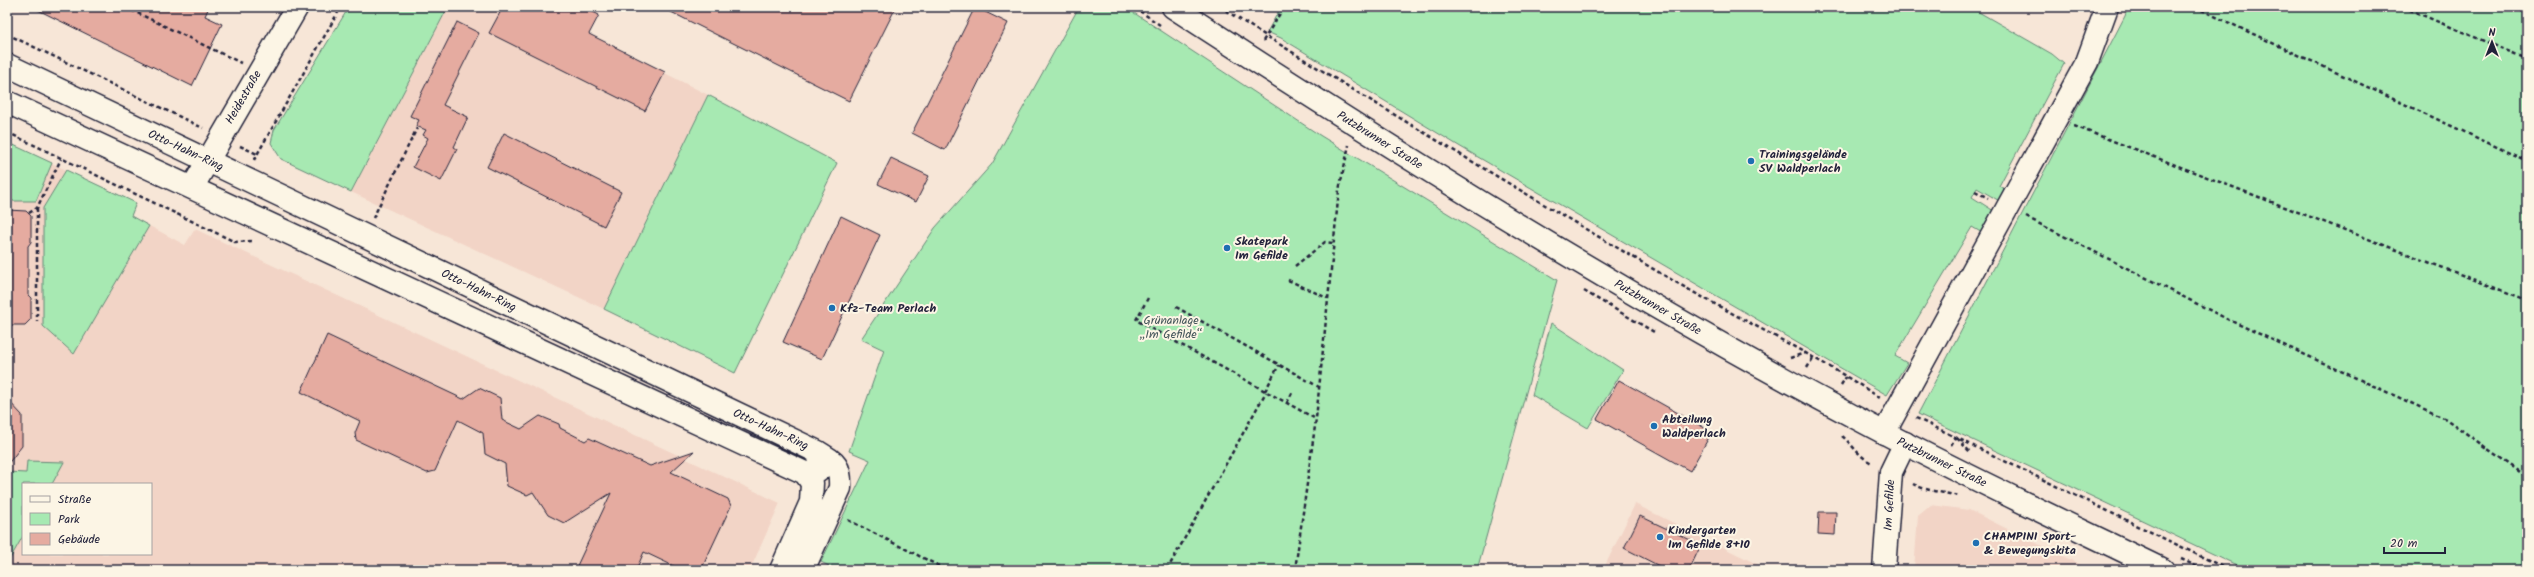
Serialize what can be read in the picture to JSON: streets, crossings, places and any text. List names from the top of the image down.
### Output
{
  "streets": {
    "street": [
      "Heidestraße",
      "Putzbrunner Straße",
      "Otto-Hahn-Ring",
      "Im Gefilde"
    ]
  },
  "crossings": [
    ["Heidestraße", "Otto-Hahn-Ring"],
    ["Putzbrunner Straße", "Im Gefilde"]
  ],
  "parks": ["Grünanlage „Im Gefilde“"],
  "places": [
    "Trainingsgelände SV Waldperlach",
    "Skatepark Im Gefilde",
    "Kfz-Team Perlach",
    "Abteilung Waldperlach",
    "Kindergarten Im Gefilde 8+10",
    "CHAMPINI Sport- & Bewegungskita"
  ],
  "legend": ["Straße", "Park", "Gebäude"],
  "scale_bar": "20 m",
  "north": "top"
}
